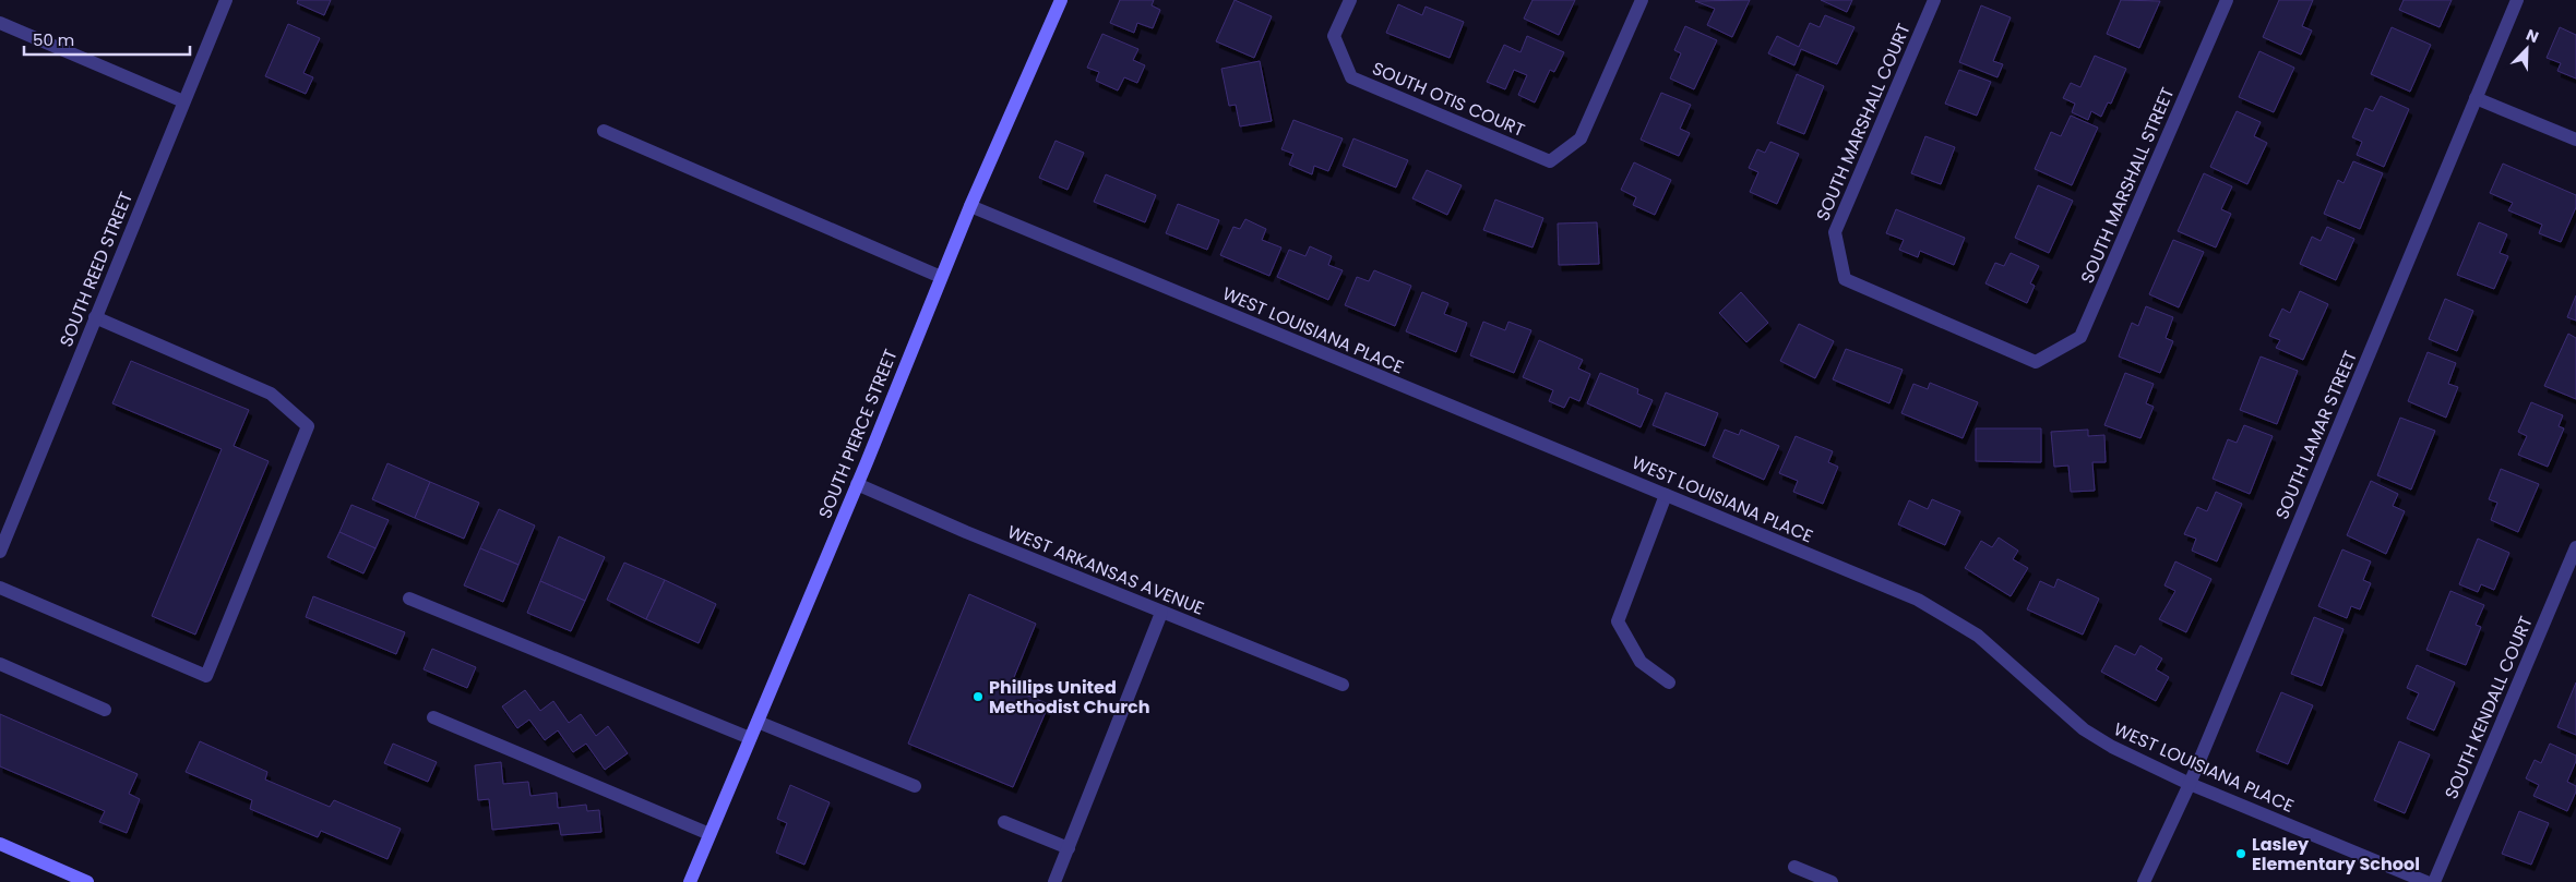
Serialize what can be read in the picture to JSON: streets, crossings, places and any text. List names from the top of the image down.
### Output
{
  "streets": {
    "street": [
      "SOUTH OTIS COURT",
      "SOUTH MARSHALL COURT",
      "SOUTH MARSHALL STREET",
      "SOUTH REED STREET",
      "WEST LOUISIANA PLACE",
      "SOUTH PIERCE STREET",
      "SOUTH LAMAR STREET",
      "WEST ARKANSAS AVENUE",
      "SOUTH KENDALL COURT"
    ]
  },
  "crossings": [
    ["SOUTH MARSHALL COURT", "SOUTH MARSHALL STREET"],
    ["WEST LOUISIANA PLACE", "SOUTH PIERCE STREET"],
    ["WEST LOUISIANA PLACE", "SOUTH LAMAR STREET"],
    ["SOUTH PIERCE STREET", "WEST ARKANSAS AVENUE"]
  ],
  "places": ["Phillips United Methodist Church", "Lasley Elementary School"],
  "scale_bar": "50 m",
  "north": "top right"
}
